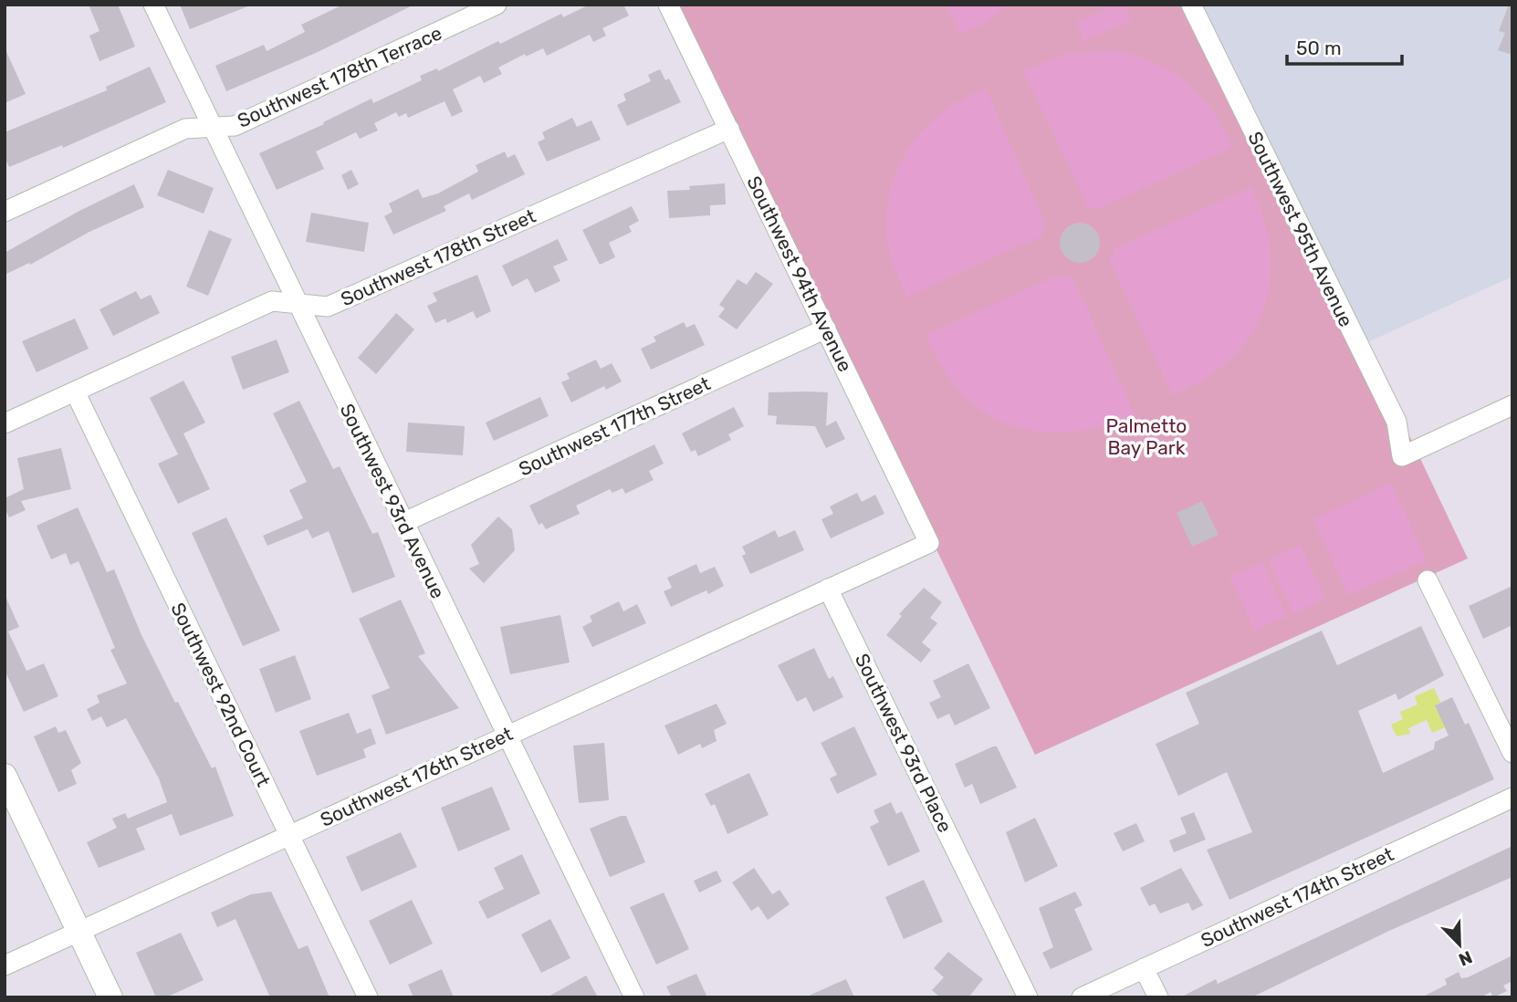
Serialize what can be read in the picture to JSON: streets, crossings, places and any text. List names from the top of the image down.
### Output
{
  "streets": {
    "street": [
      "Southwest 178th Terrace",
      "Southwest 95th Avenue",
      "Southwest 178th Street",
      "Southwest 94th Avenue",
      "Southwest 177th Street",
      "Southwest 93rd Avenue",
      "Southwest 92nd Court",
      "Southwest 93rd Place",
      "Southwest 176th Street",
      "Southwest 174th Street"
    ]
  },
  "crossings": [
    ["Southwest 178th Terrace", "Southwest 93rd Avenue"],
    ["Southwest 178th Street", "Southwest 94th Avenue"],
    ["Southwest 178th Street", "Southwest 93rd Avenue"],
    ["Southwest 178th Street", "Southwest 92nd Court"],
    ["Southwest 94th Avenue", "Southwest 177th Street"],
    ["Southwest 94th Avenue", "Southwest 93rd Place"],
    ["Southwest 94th Avenue", "Southwest 176th Street"],
    ["Southwest 177th Street", "Southwest 93rd Avenue"],
    ["Southwest 93rd Avenue", "Southwest 176th Street"],
    ["Southwest 92nd Court", "Southwest 176th Street"],
    ["Southwest 93rd Place", "Southwest 176th Street"]
  ],
  "parks": ["Palmetto Bay Park"],
  "scale_bar": "50 m",
  "north": "bottom right"
}
